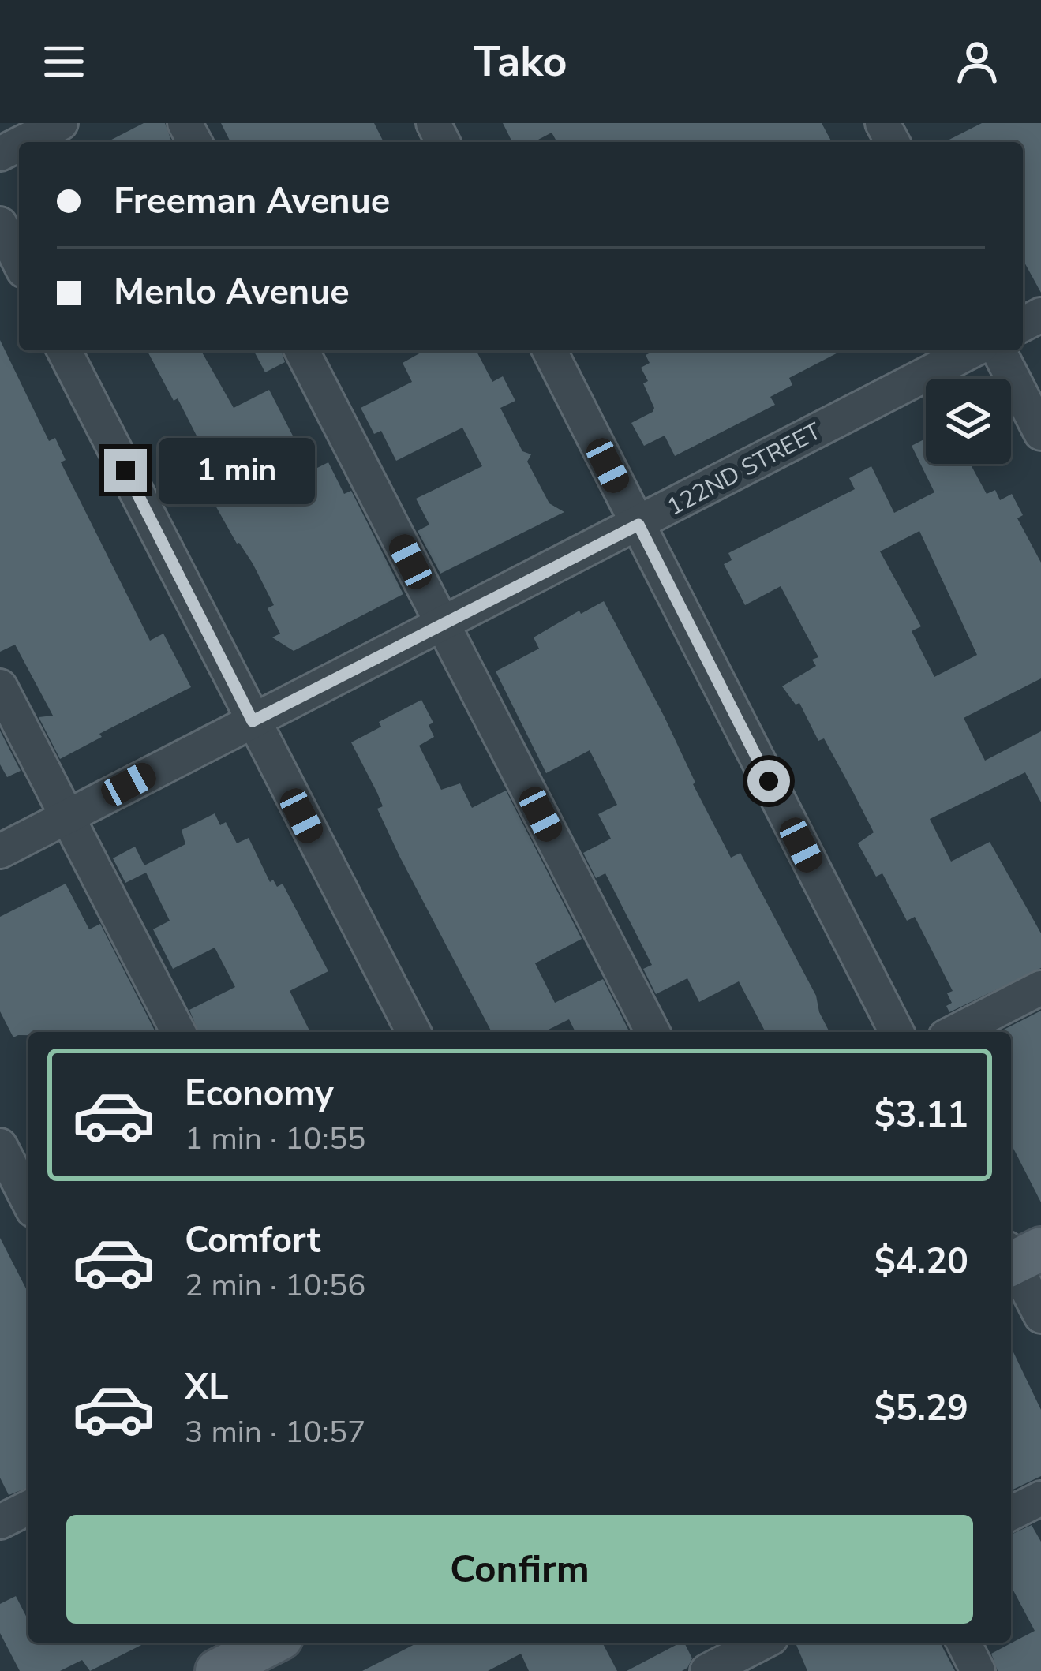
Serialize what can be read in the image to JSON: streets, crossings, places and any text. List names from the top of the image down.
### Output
{
  "streets": {
    "street": ["122ND STREET"]
  },
  "page": {
    "header": "Tako",
    "banner": ["Freeman Avenue", "Menlo Avenue"],
    "bubble": "1 min",
    "list": [
      {
        "name": "Economy",
        "note": "1 min · 10:55",
        "value": "$3.11"
      },
      {
        "name": "Comfort",
        "note": "2 min · 10:56",
        "value": "$4.20"
      },
      {
        "name": "XL",
        "note": "3 min · 10:57",
        "value": "$5.29"
      }
    ],
    "buttons": "Confirm"
  }
}
